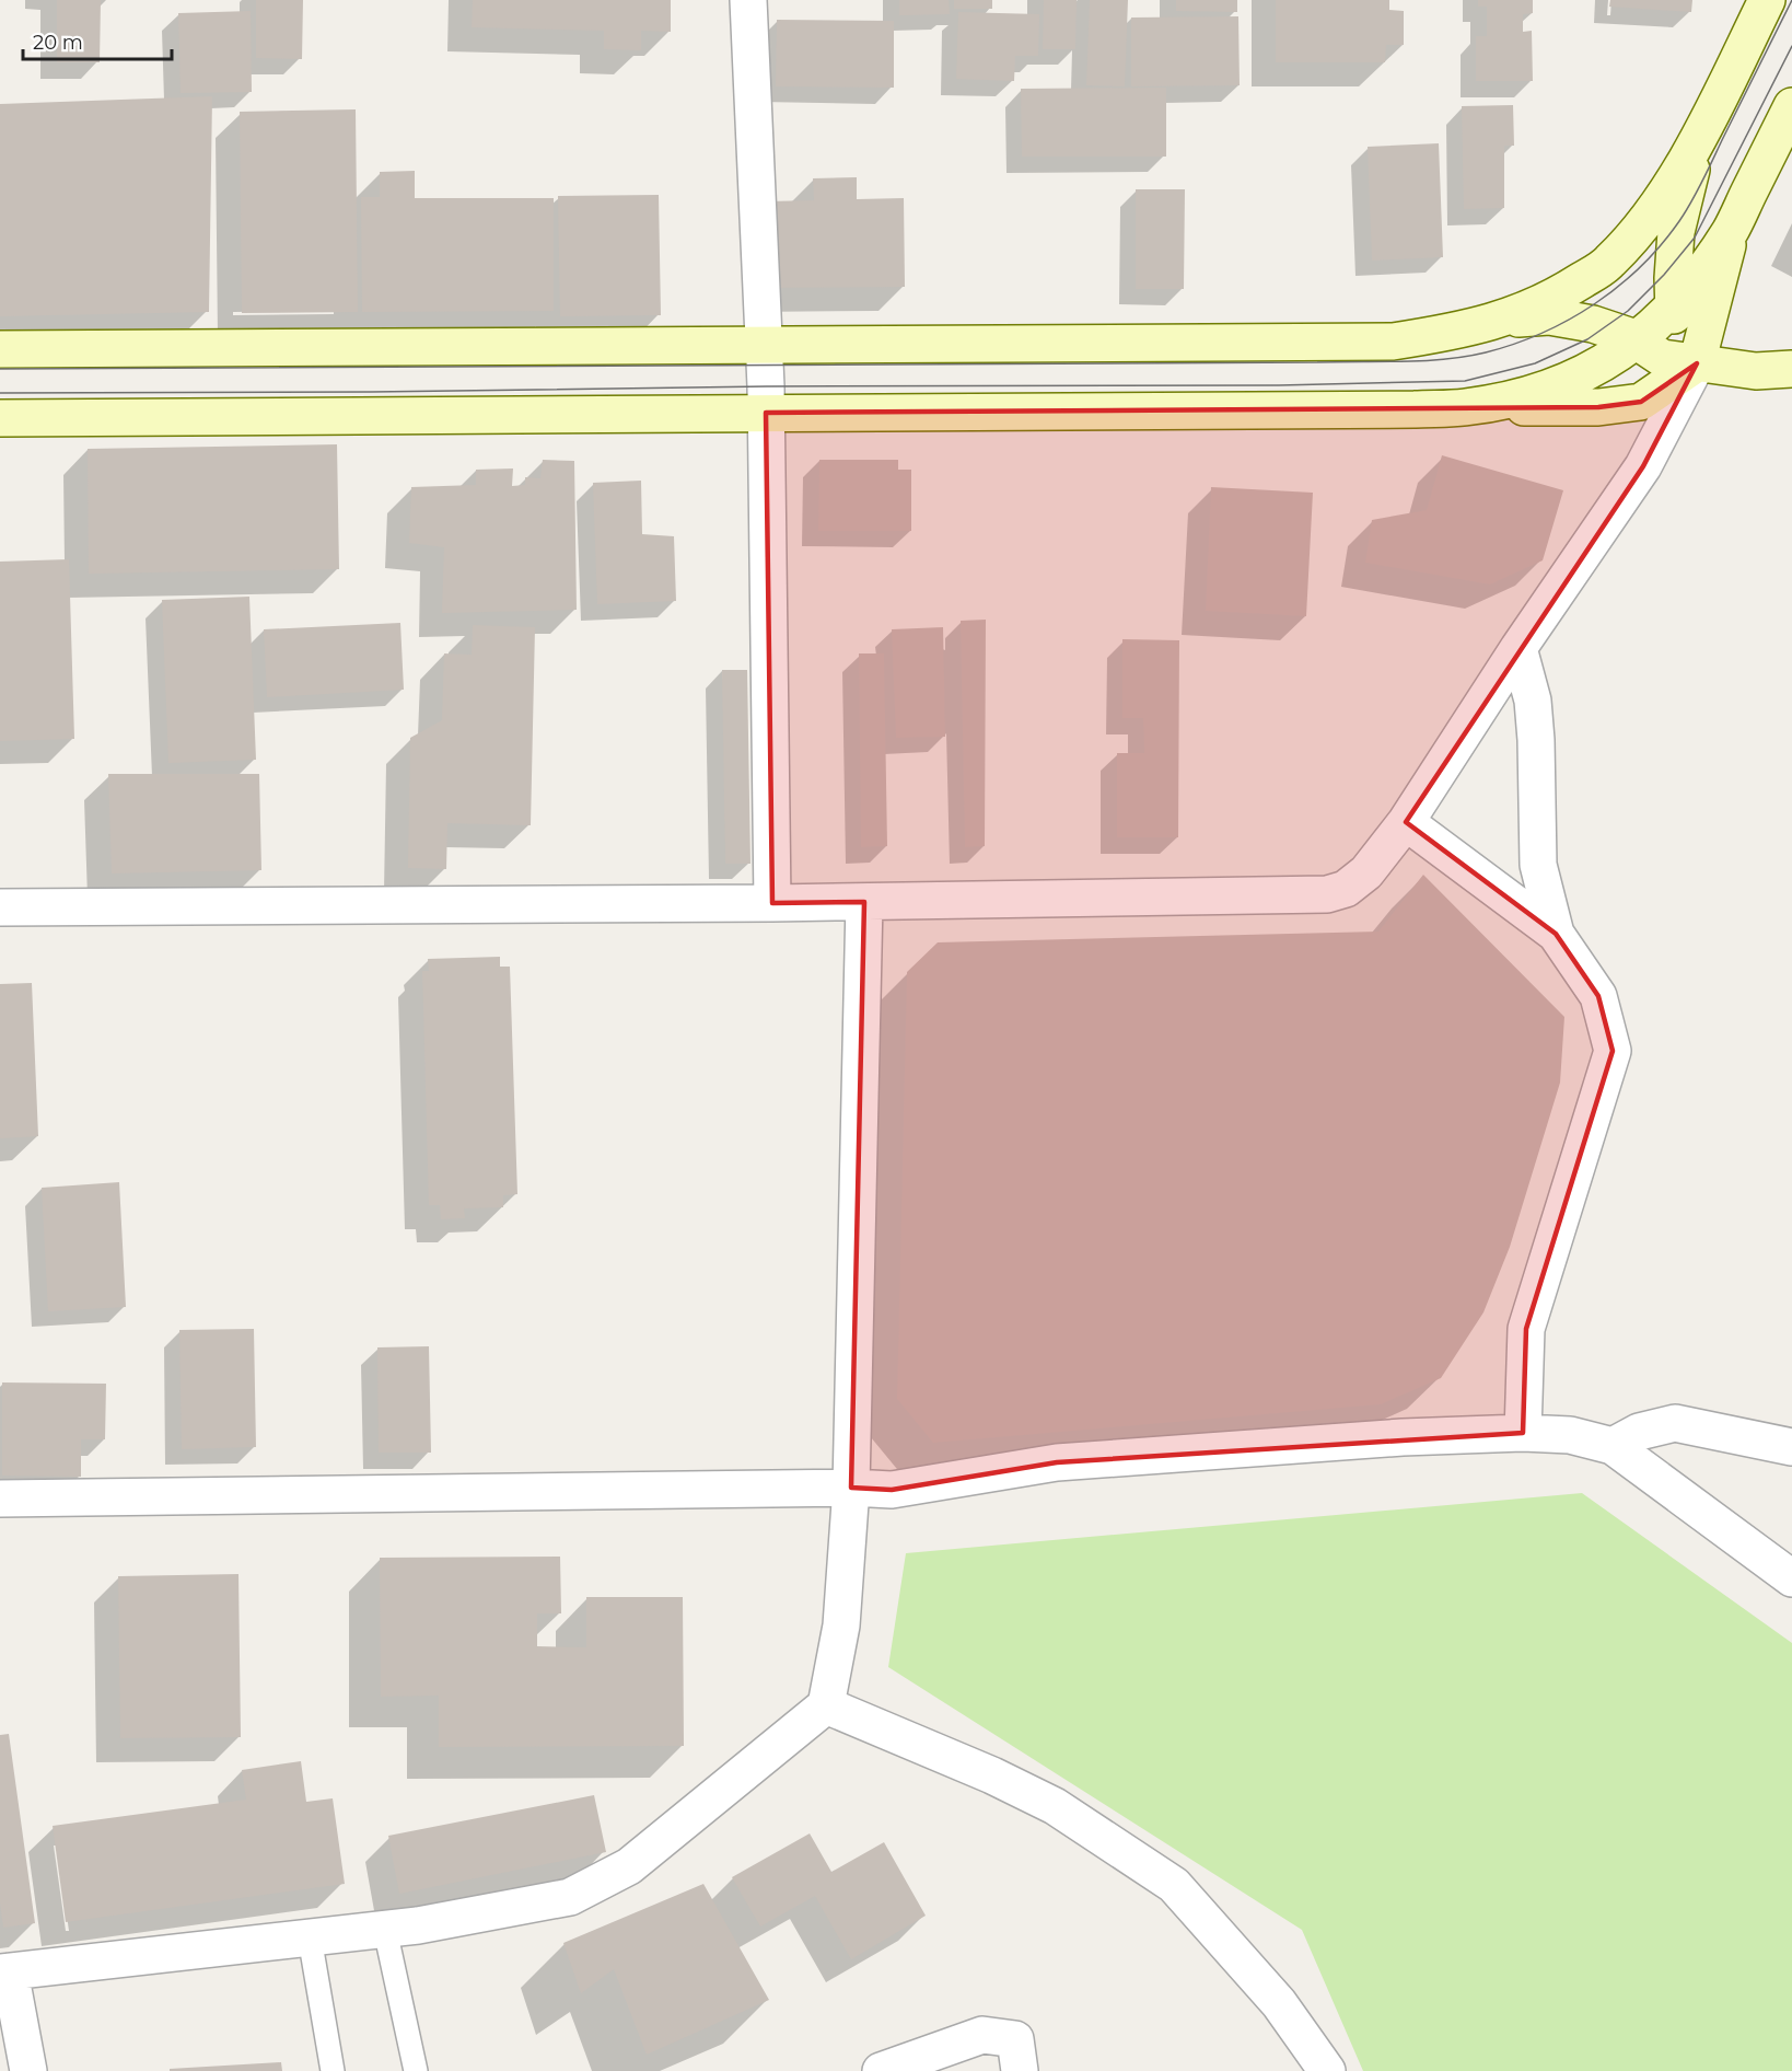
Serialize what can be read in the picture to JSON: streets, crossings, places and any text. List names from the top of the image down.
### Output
{
  "scale_bar": "20 m"
}
